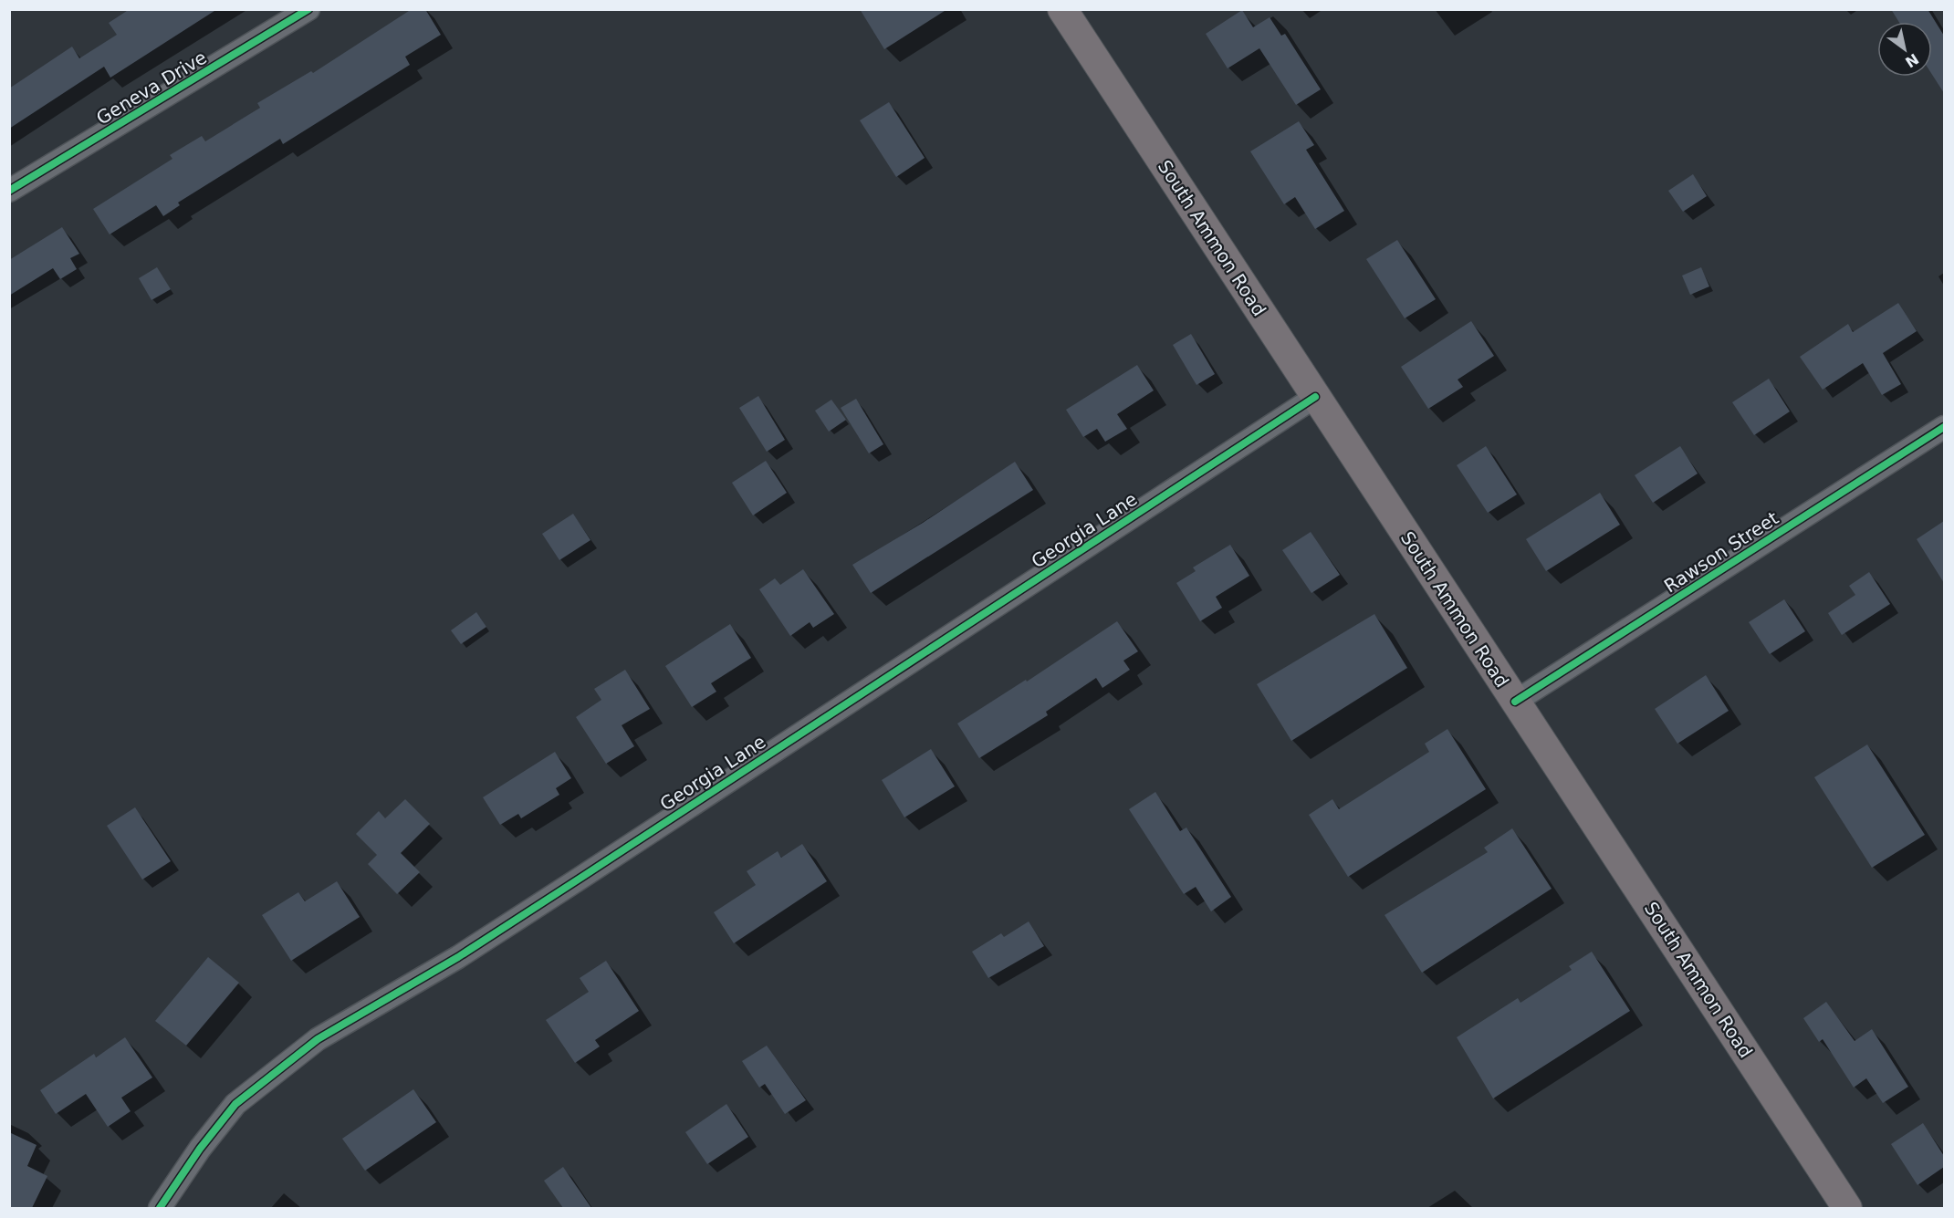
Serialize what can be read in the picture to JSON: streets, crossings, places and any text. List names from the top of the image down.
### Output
{
  "streets": {
    "main road": ["South Ammon Road"],
    "street": ["Geneva Drive", "Georgia Lane", "Rawson Street"]
  },
  "crossings": [
    ["South Ammon Road", "Georgia Lane"],
    ["South Ammon Road", "Rawson Street"]
  ],
  "north": "bottom right"
}
